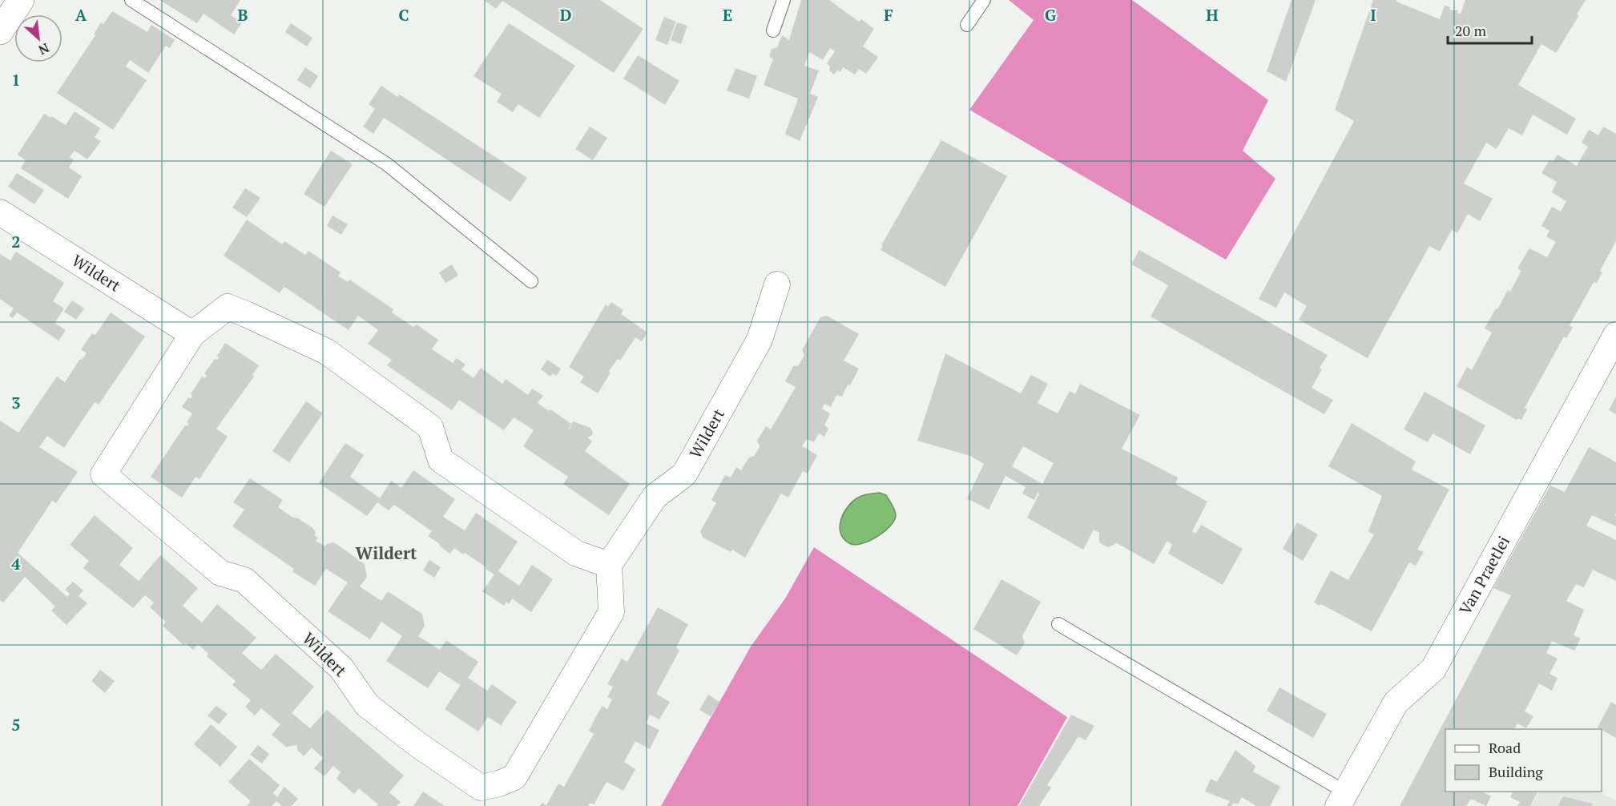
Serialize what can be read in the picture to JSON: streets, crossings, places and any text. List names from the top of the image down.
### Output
{
  "streets": {
    "street": ["Wildert", "Van Praetlei"]
  },
  "districts": ["Wildert"],
  "legend": ["Road", "Building"],
  "scale_bar": "20 m",
  "north": "bottom right",
  "grid": {
    "columns": [
      "A",
      "B",
      "C",
      "D",
      "E",
      "F",
      "G",
      "H",
      "I"
    ],
    "rows": [
      "1",
      "2",
      "3",
      "4",
      "5"
    ]
  }
}
